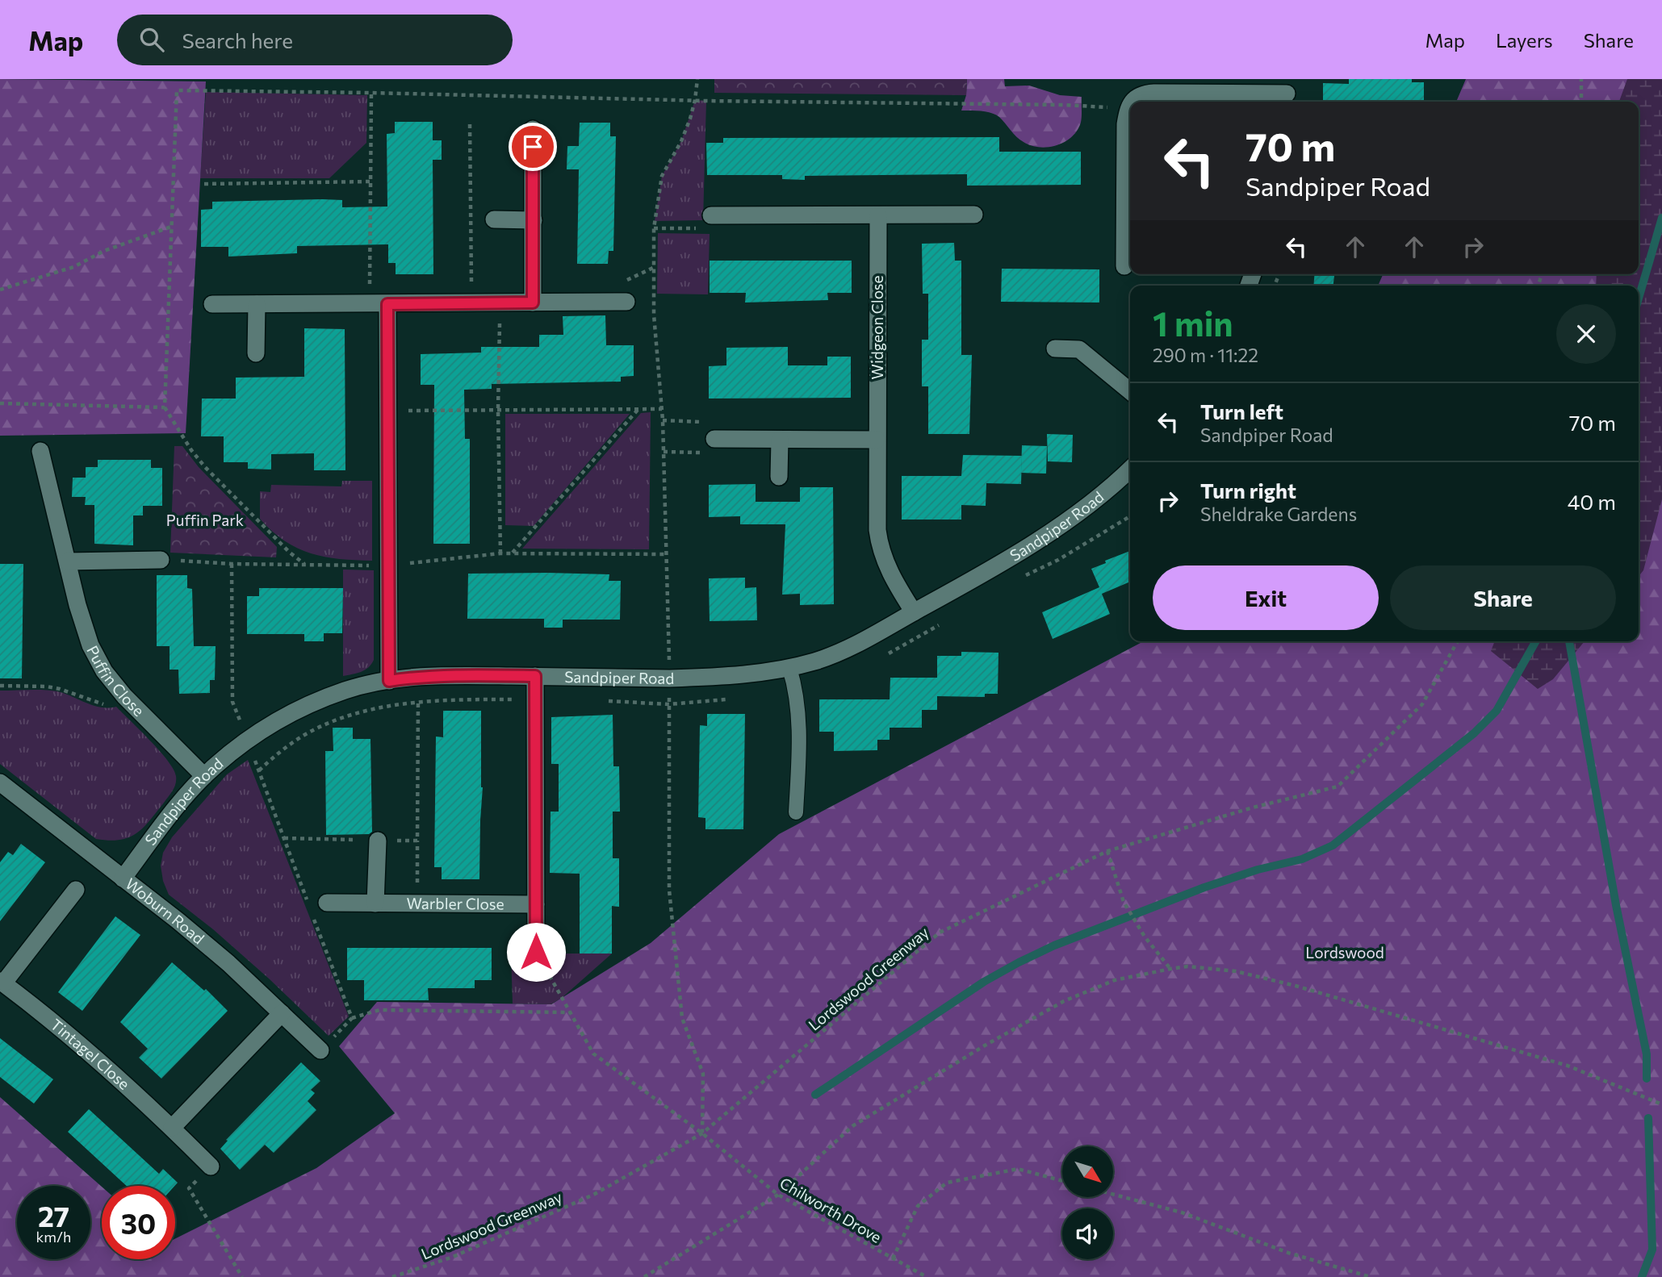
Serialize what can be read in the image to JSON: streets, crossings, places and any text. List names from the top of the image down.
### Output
{
  "streets": {
    "street": [
      "Widgeon Close",
      "Sandpiper Road",
      "Puffin Close",
      "Warbler Close",
      "Woburn Road",
      "Tintagel Close"
    ],
    "path": ["Lordswood Greenway", "Chilworth Drove"]
  },
  "crossings": [
    ["Widgeon Close", "Sandpiper Road"],
    ["Sandpiper Road", "Puffin Close"],
    ["Sandpiper Road", "Woburn Road"],
    ["Lordswood Greenway", "Chilworth Drove"]
  ],
  "parks": ["Puffin Park", "Lordswood"],
  "north": "bottom right",
  "page": {
    "header": "Map",
    "search": "Search here",
    "nav": ["Map", "Layers", "Share"],
    "turn": ["70 m", "Sandpiper Road"],
    "heading": ["1 min", "290 m · 11:22"],
    "list": [
      {
        "name": "Turn left",
        "note": "Sandpiper Road",
        "value": "70 m"
      },
      {
        "name": "Turn right",
        "note": "Sheldrake Gardens",
        "value": "40 m"
      }
    ],
    "buttons": ["Exit", "Share"],
    "speed": "27 km/h",
    "limit": "30"
  }
}
